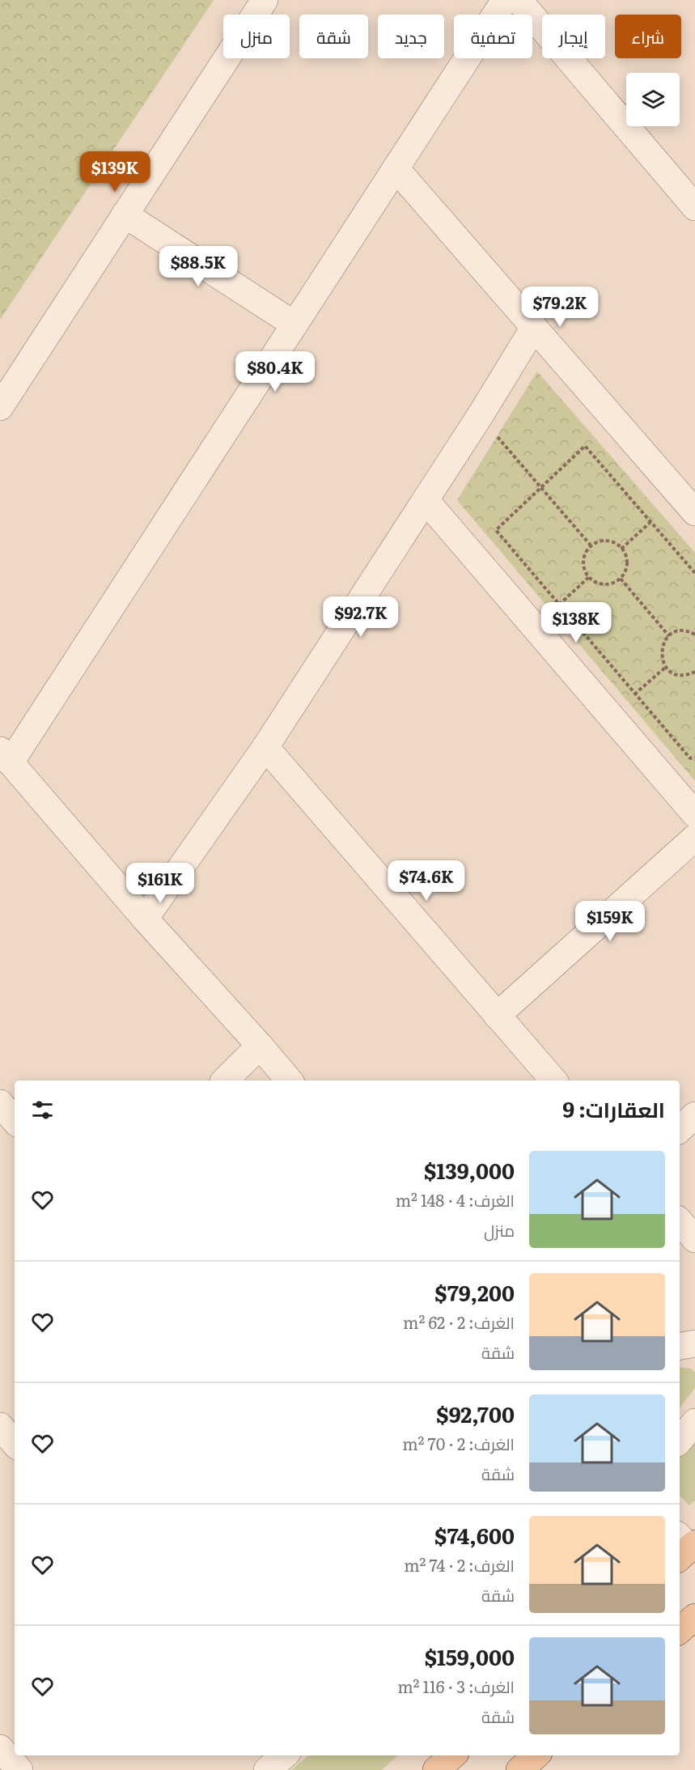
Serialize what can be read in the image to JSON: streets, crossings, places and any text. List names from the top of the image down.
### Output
{
  "page": {
    "chip": [
      "شراء",
      "إيجار",
      "تصفية",
      "جديد",
      "شقة",
      "منزل"
    ],
    "price": [
      "$139K",
      "$88.5K",
      "$79.2K",
      "$80.4K",
      "$92.7K",
      "$138K",
      "$74.6K",
      "$161K",
      "$159K"
    ],
    "heading": "العقارات: 9",
    "list": [
      {
        "name": "$139,000",
        "note": "الغرف: 4 · 148 m² · منزل"
      },
      {
        "name": "$79,200",
        "note": "الغرف: 2 · 62 m² · شقة"
      },
      {
        "name": "$92,700",
        "note": "الغرف: 2 · 70 m² · شقة"
      },
      {
        "name": "$74,600",
        "note": "الغرف: 2 · 74 m² · شقة"
      },
      {
        "name": "$159,000",
        "note": "الغرف: 3 · 116 m² · شقة"
      }
    ]
  }
}
